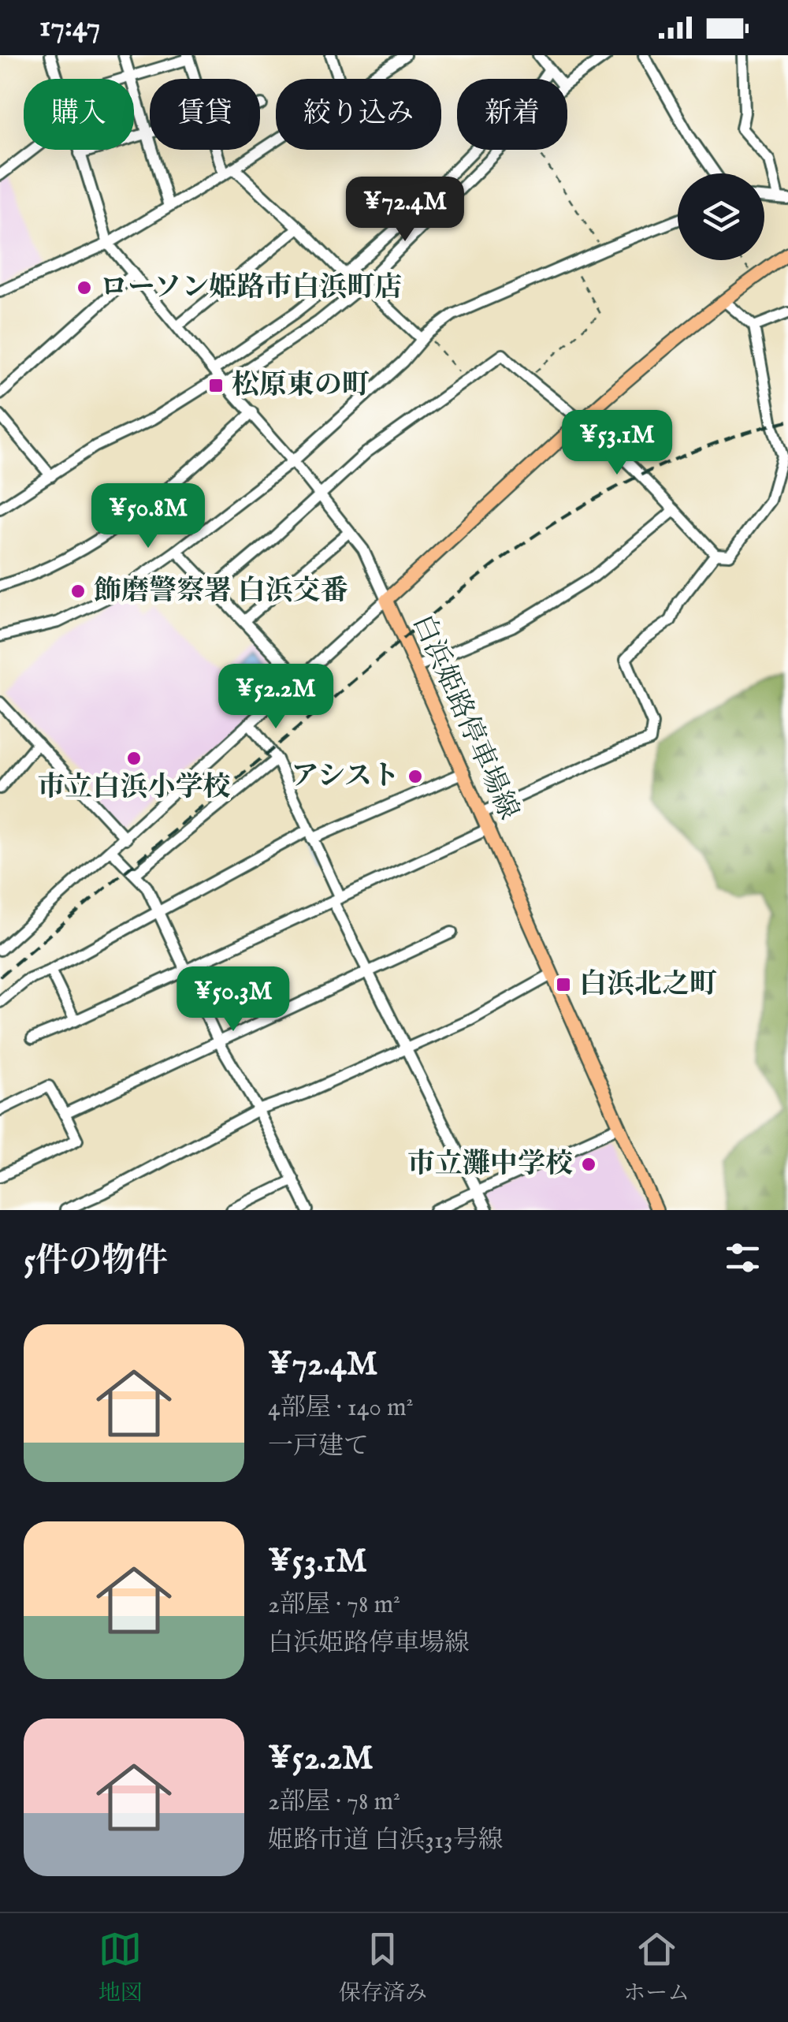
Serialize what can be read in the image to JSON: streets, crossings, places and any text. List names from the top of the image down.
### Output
{
  "streets": {
    "main road": ["白浜姫路停車場線"]
  },
  "places": {
    "other": [
      "ローソン姫路市白浜町店",
      "飾磨警察署 白浜交番",
      "市立白浜小学校",
      "アシスト",
      "市立灘中学校"
    ],
    "transit": ["松原東の町", "白浜北之町"]
  },
  "page": {
    "status": "17:47",
    "chip": [
      "購入",
      "賃貸",
      "絞り込み",
      "新着"
    ],
    "price": [
      "¥72.4M",
      "¥53.1M",
      "¥50.8M",
      "¥52.2M",
      "¥50.3M"
    ],
    "heading": "5件の物件",
    "list": [
      {
        "name": "¥72.4M",
        "note": "4部屋 · 140 m² · 一戸建て"
      },
      {
        "name": "¥53.1M",
        "note": "2部屋 · 78 m² · 白浜姫路停車場線"
      },
      {
        "name": "¥52.2M",
        "note": "2部屋 · 78 m² · 姫路市道 白浜313号線"
      }
    ],
    "tabs": ["地図", "保存済み", "ホーム"]
  }
}
